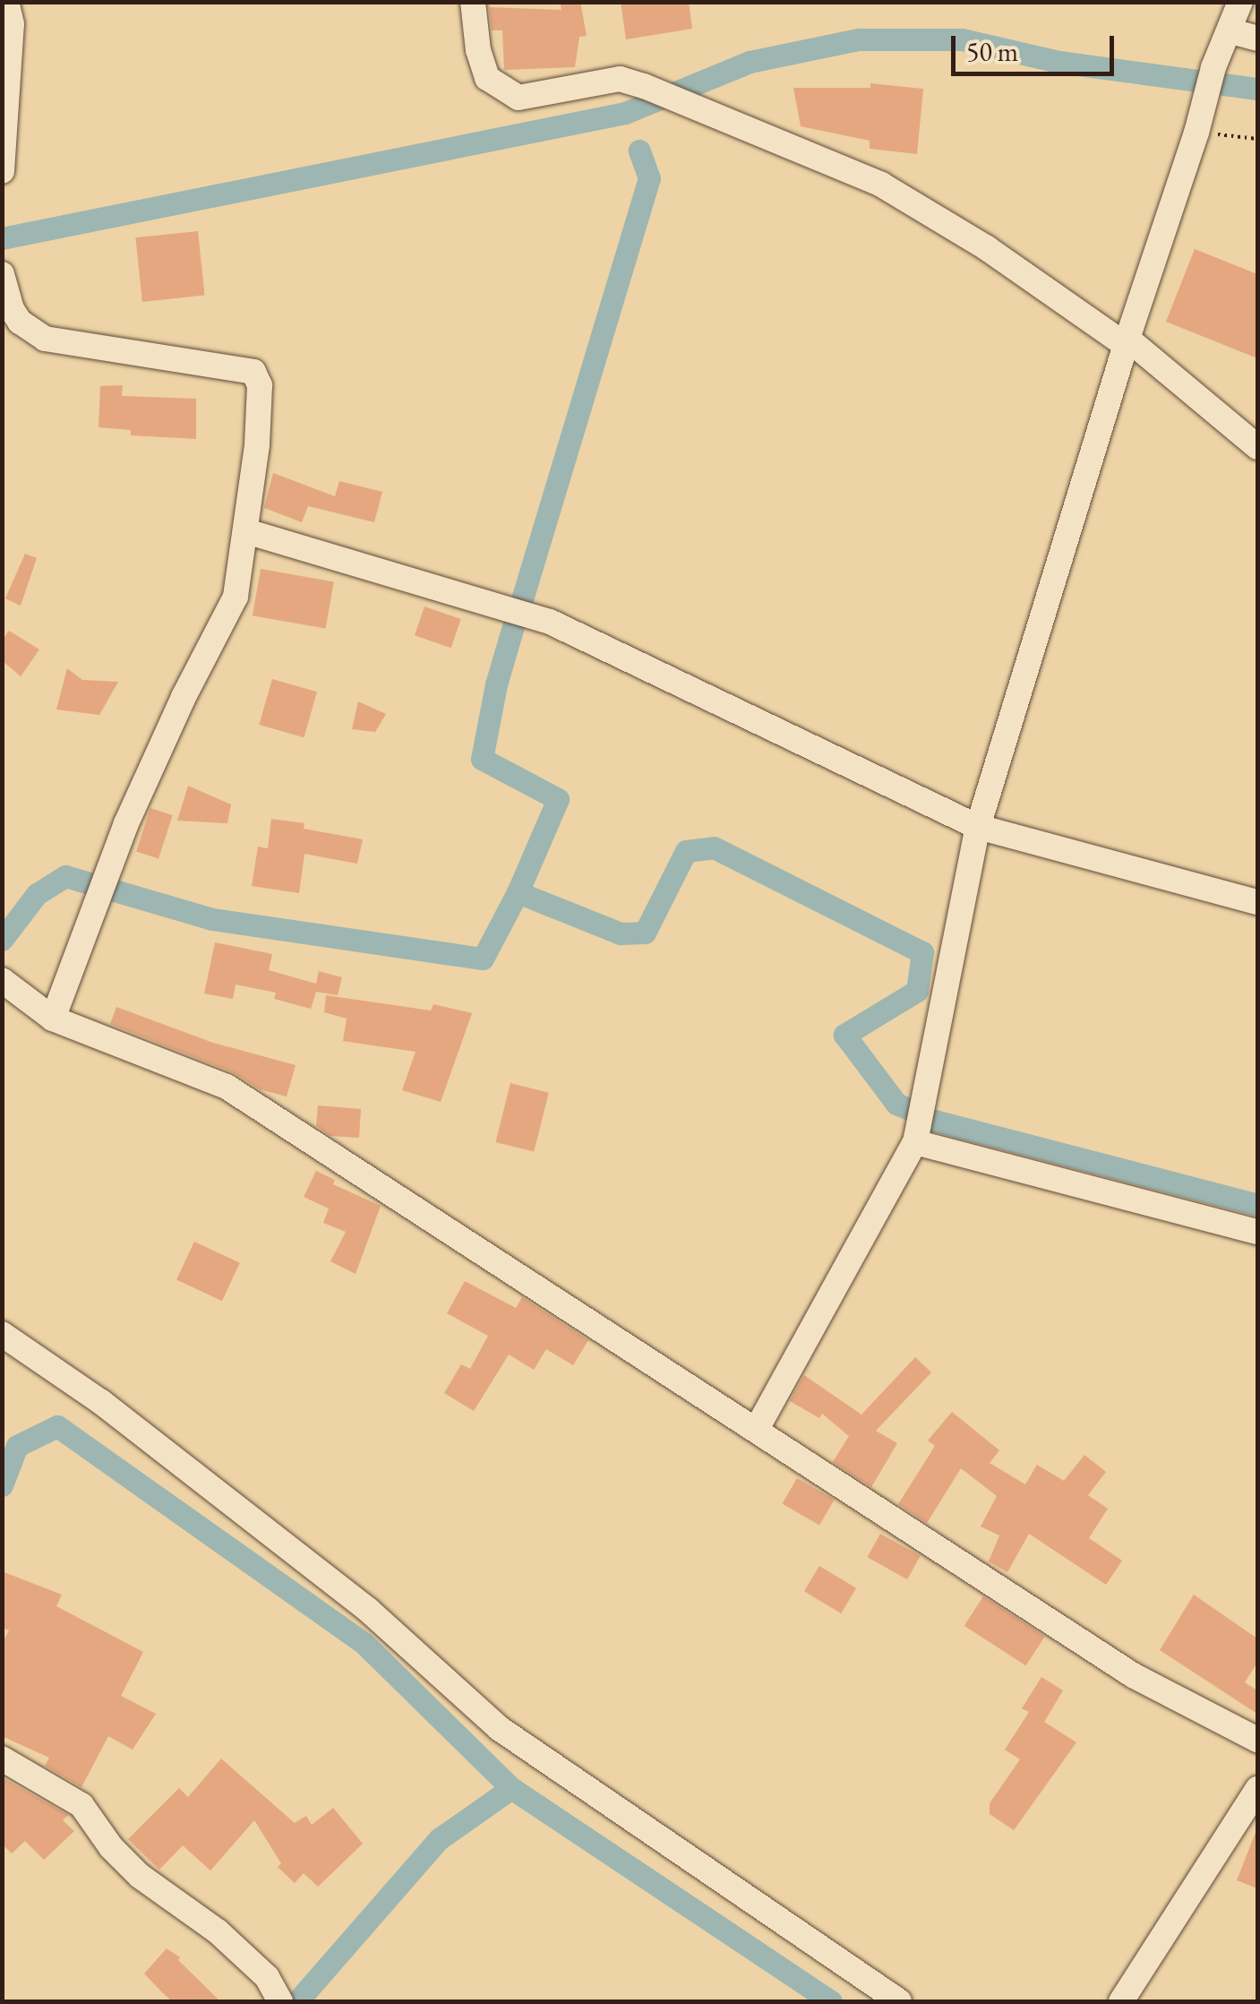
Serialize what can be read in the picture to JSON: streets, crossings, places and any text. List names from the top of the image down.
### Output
{
  "scale_bar": "50 m"
}
